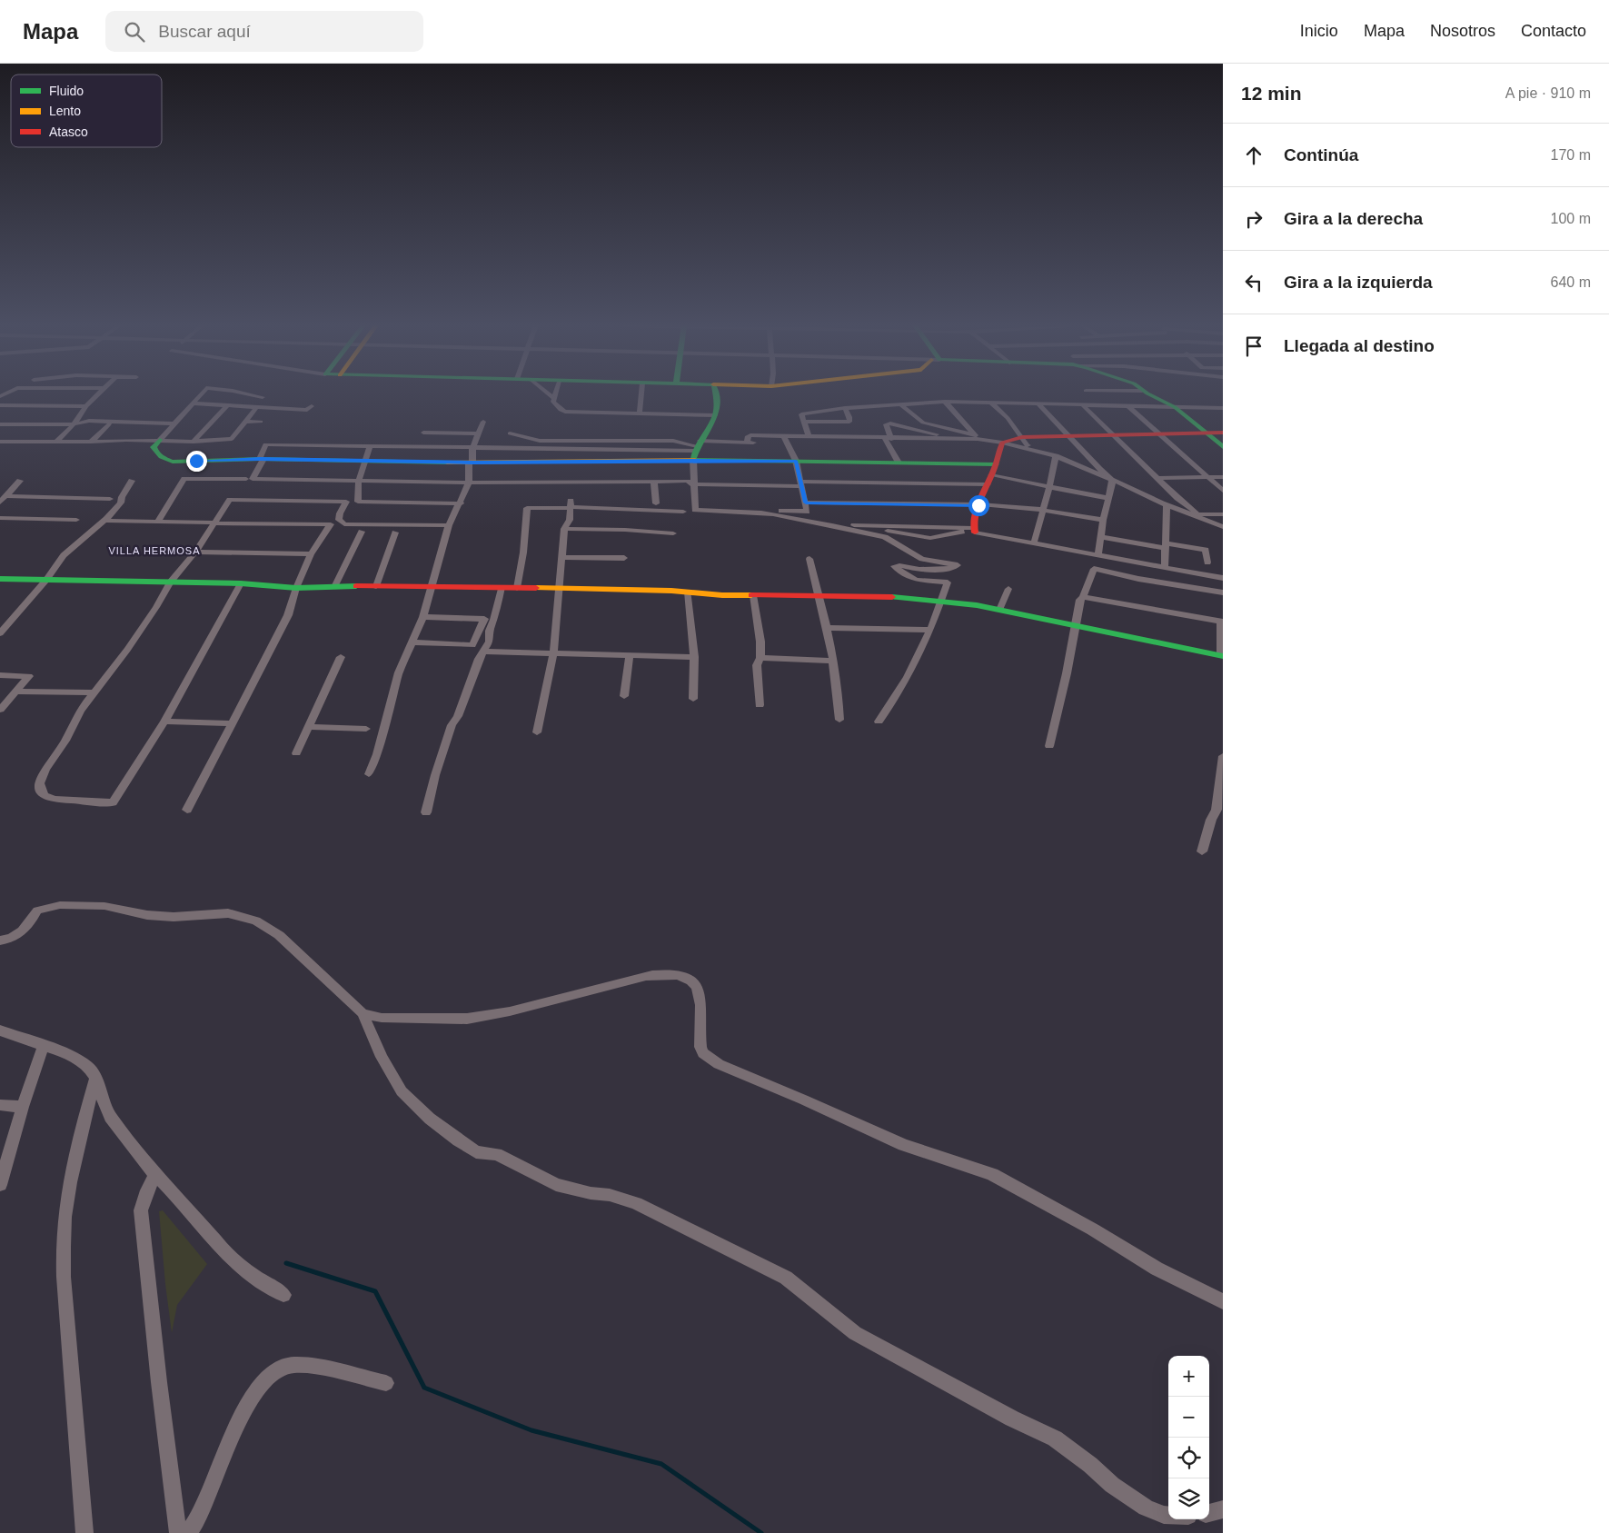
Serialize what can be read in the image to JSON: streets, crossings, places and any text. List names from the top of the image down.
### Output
{
  "districts": ["VILLA HERMOSA"],
  "legend": ["Fluido", "Lento", "Atasco"],
  "page": {
    "header": "Mapa",
    "search": "Buscar aquí",
    "nav": [
      "Inicio",
      "Mapa",
      "Nosotros",
      "Contacto"
    ],
    "heading": ["12 min", "A pie · 910 m"],
    "list": [
      ["Continúa", "170 m"],
      ["Gira a la derecha", "100 m"],
      ["Gira a la izquierda", "640 m"],
      "Llegada al destino"
    ],
    "map_buttons": ["+", "−"]
  }
}
